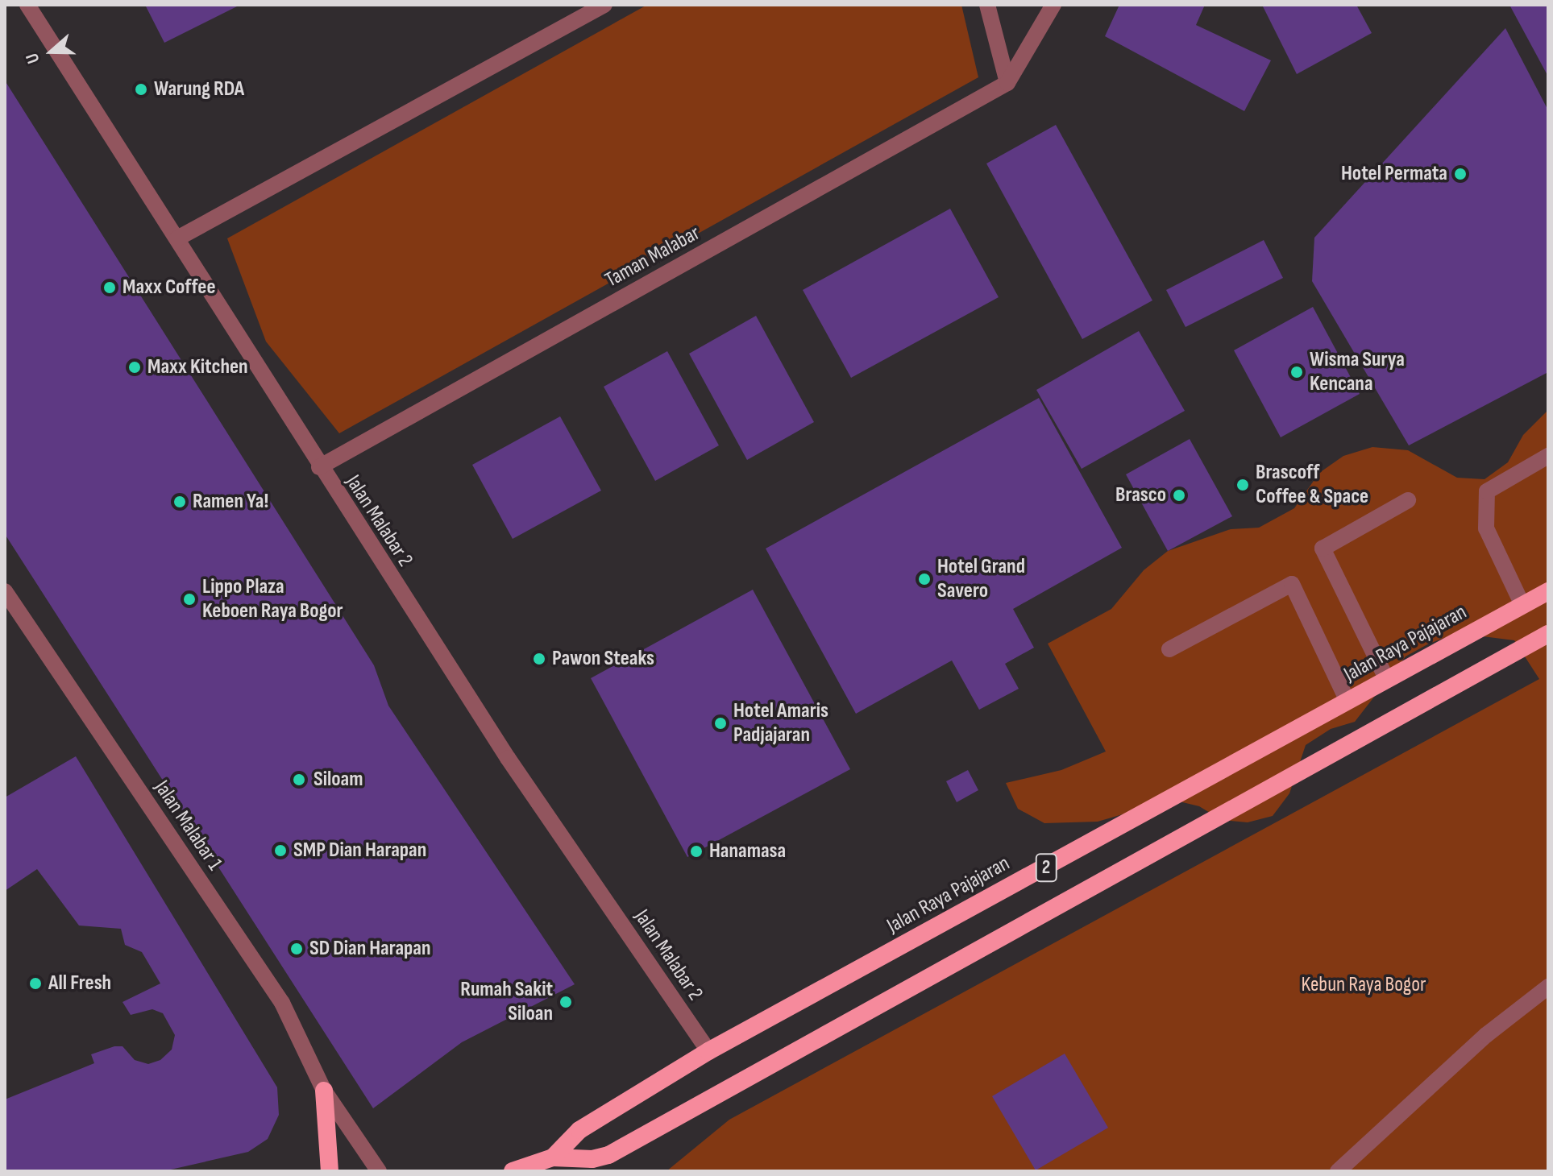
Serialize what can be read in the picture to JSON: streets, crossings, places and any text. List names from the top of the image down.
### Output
{
  "streets": {
    "highway": ["Jalan Raya Pajajaran", "2"],
    "street": ["Taman Malabar", "Jalan Malabar 2", "Jalan Malabar 1"]
  },
  "crossings": [
    ["Taman Malabar", "Jalan Malabar 2"],
    ["Jalan Malabar 2", "Jalan Raya Pajajaran"],
    ["Jalan Raya Pajajaran", "2"]
  ],
  "parks": ["Kebun Raya Bogor"],
  "places": [
    "Warung RDA",
    "Hotel Permata",
    "Maxx Coffee",
    "Maxx Kitchen",
    "Wisma Surya Kencana",
    "Brascoff Coffee & Space",
    "Brasco",
    "Ramen Ya!",
    "Hotel Grand Savero",
    "Lippo Plaza Keboen Raya Bogor",
    "Pawon Steaks",
    "Hotel Amaris Padjajaran",
    "Siloam",
    "SMP Dian Harapan",
    "Hanamasa",
    "SD Dian Harapan",
    "All Fresh",
    "Rumah Sakit Siloan"
  ],
  "north": "left"
}
